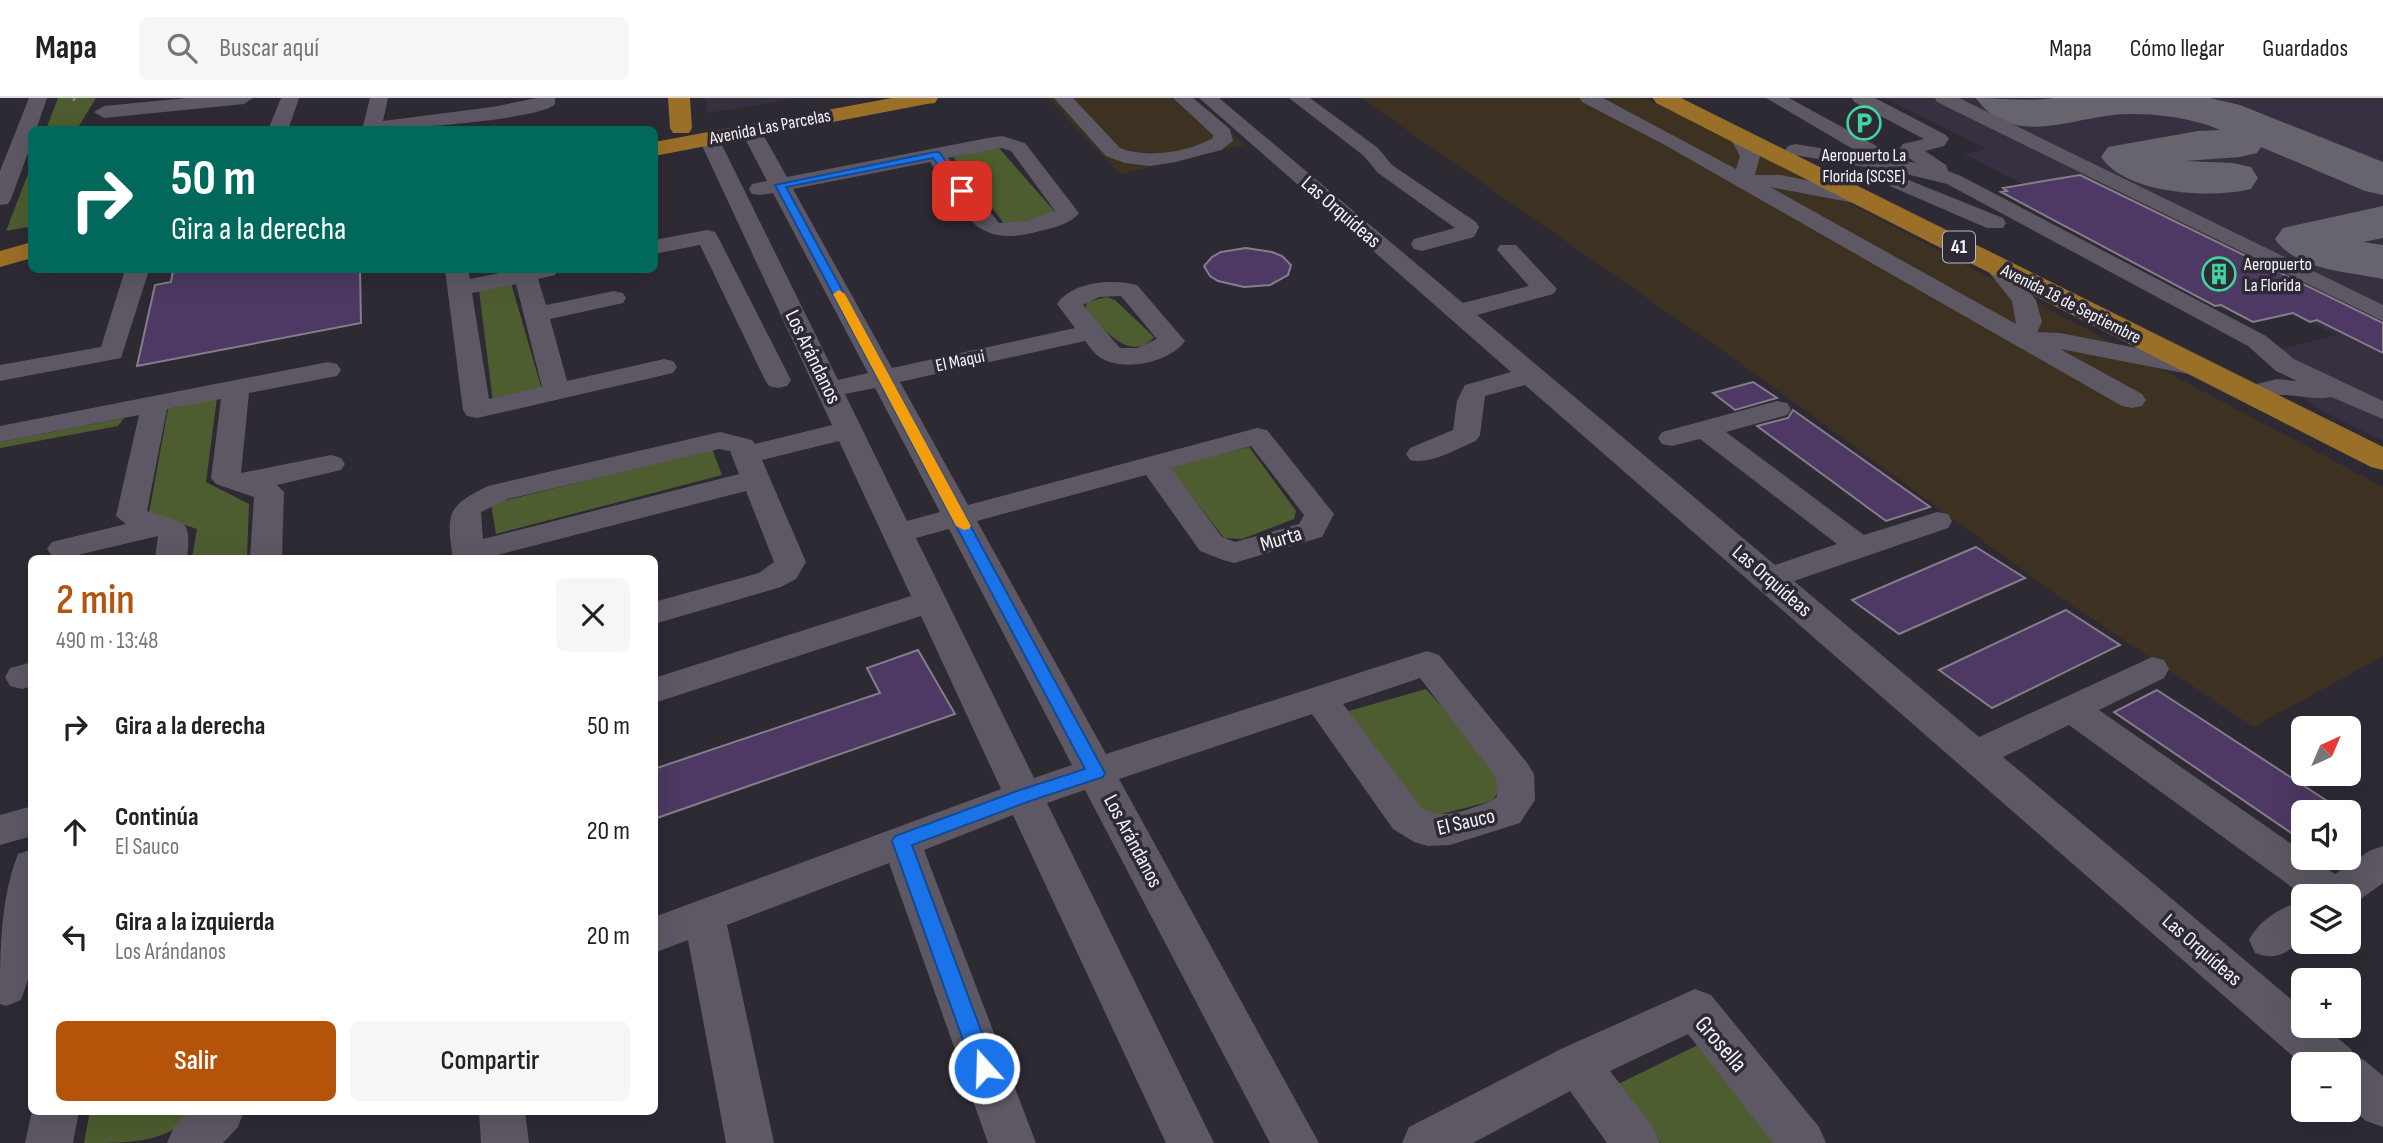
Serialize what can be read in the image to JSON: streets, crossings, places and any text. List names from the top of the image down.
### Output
{
  "streets": {
    "main road": ["Avenida Las Parcelas", "41", "Avenida 18 de Septiembre"],
    "street": [
      "Las Orquídeas",
      "Los Arándanos",
      "El Maqui",
      "Murta",
      "El Sauco",
      "Grosella"
    ]
  },
  "crossings": [
    ["Avenida Las Parcelas", "Los Arándanos"],
    ["41", "Avenida 18 de Septiembre"],
    ["Los Arándanos", "El Maqui"],
    ["Los Arándanos", "Murta"],
    ["Los Arándanos", "El Sauco"]
  ],
  "places": {
    "parking": ["Aeropuerto La Florida (SCSE)"],
    "building": ["Aeropuerto La Florida"]
  },
  "north": "top right",
  "page": {
    "header": "Mapa",
    "search": "Buscar aquí",
    "nav": ["Mapa", "Cómo llegar", "Guardados"],
    "turn": ["50 m", "Gira a la derecha"],
    "heading": ["2 min", "490 m · 13:48"],
    "list": [
      {
        "name": "Gira a la derecha",
        "value": "50 m"
      },
      {
        "name": "Continúa",
        "note": "El Sauco",
        "value": "20 m"
      },
      {
        "name": "Gira a la izquierda",
        "note": "Los Arándanos",
        "value": "20 m"
      }
    ],
    "map_buttons": ["+", "−"],
    "buttons": ["Salir", "Compartir"]
  }
}
